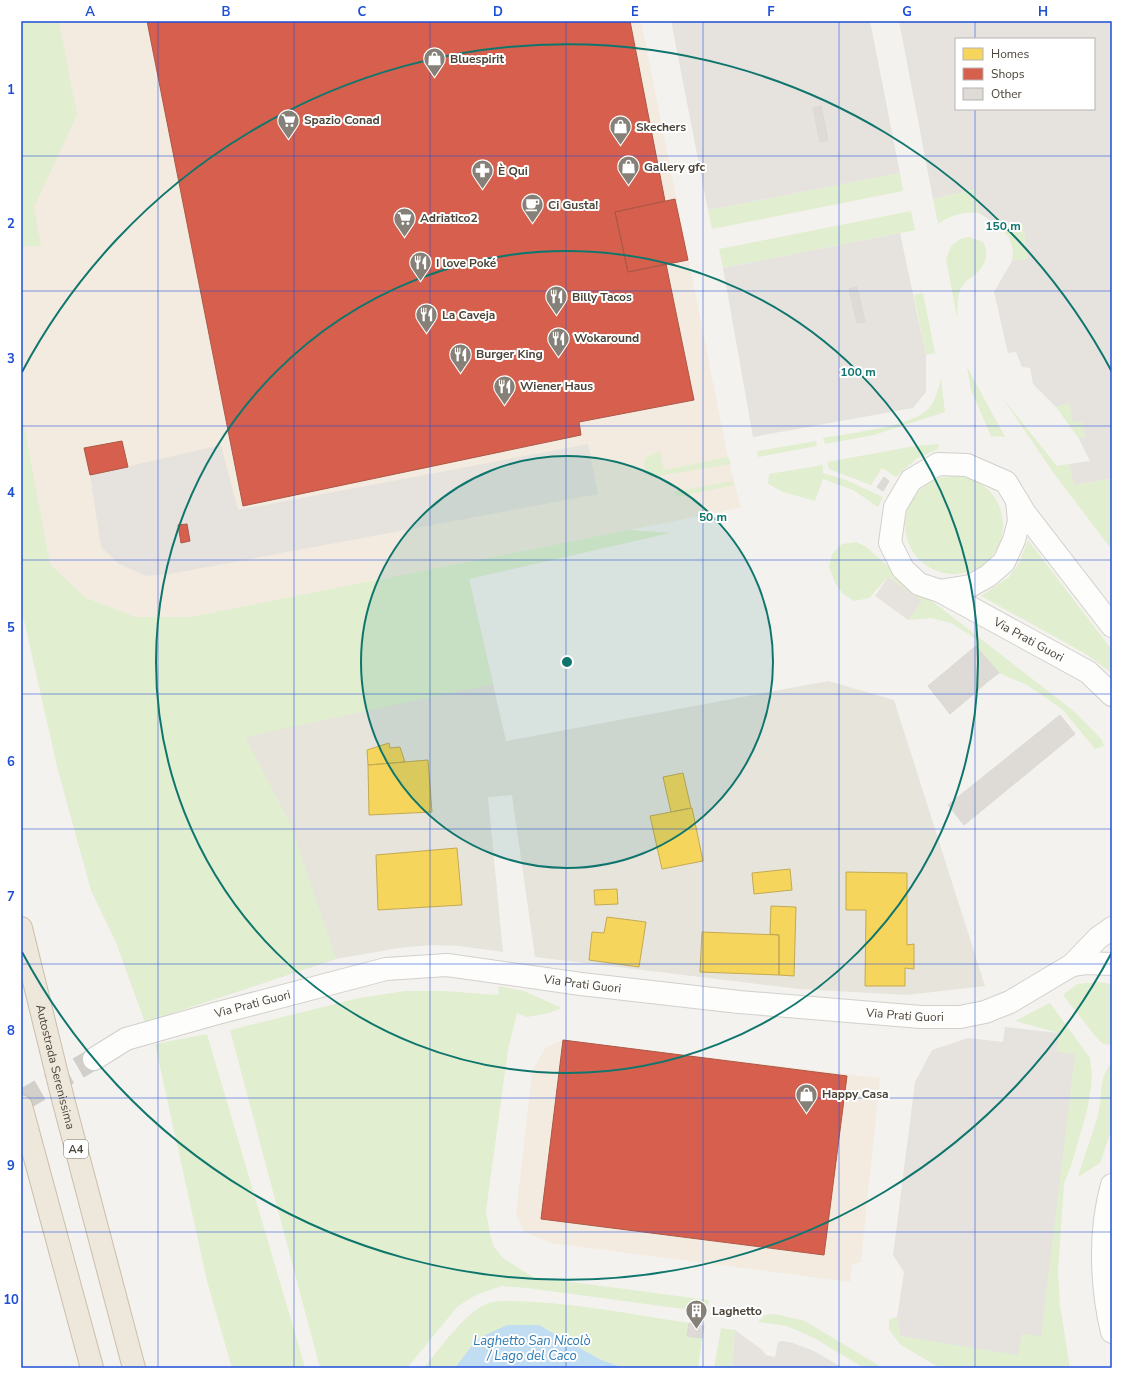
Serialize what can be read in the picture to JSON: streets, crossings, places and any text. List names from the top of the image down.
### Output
{
  "streets": {
    "highway": ["Autostrada Serenissima", "A4"],
    "street": ["Via Prati Guori"]
  },
  "water": ["Laghetto San Nicolò / Lago del Caco"],
  "places": {
    "shop": [
      "Bluespirit",
      "Skechers",
      "Gallery gfc",
      "Happy Casa"
    ],
    "supermarket": ["Spazio Conad", "Adriatico2"],
    "pharmacy": ["È Qui"],
    "cafe": ["Ci Gusta!"],
    "restaurant": [
      "I love Poké",
      "Billy Tacos",
      "La Caveja",
      "Wokaround",
      "Burger King",
      "Wiener Haus"
    ],
    "building": ["Laghetto"]
  },
  "legend": ["Homes", "Shops", "Other"],
  "grid": {
    "columns": [
      "A",
      "B",
      "C",
      "D",
      "E",
      "F",
      "G",
      "H"
    ],
    "rows": [
      "1",
      "2",
      "3",
      "4",
      "5",
      "6",
      "7",
      "8",
      "9",
      "10"
    ]
  },
  "rings": ["150 m", "100 m", "50 m"]
}
